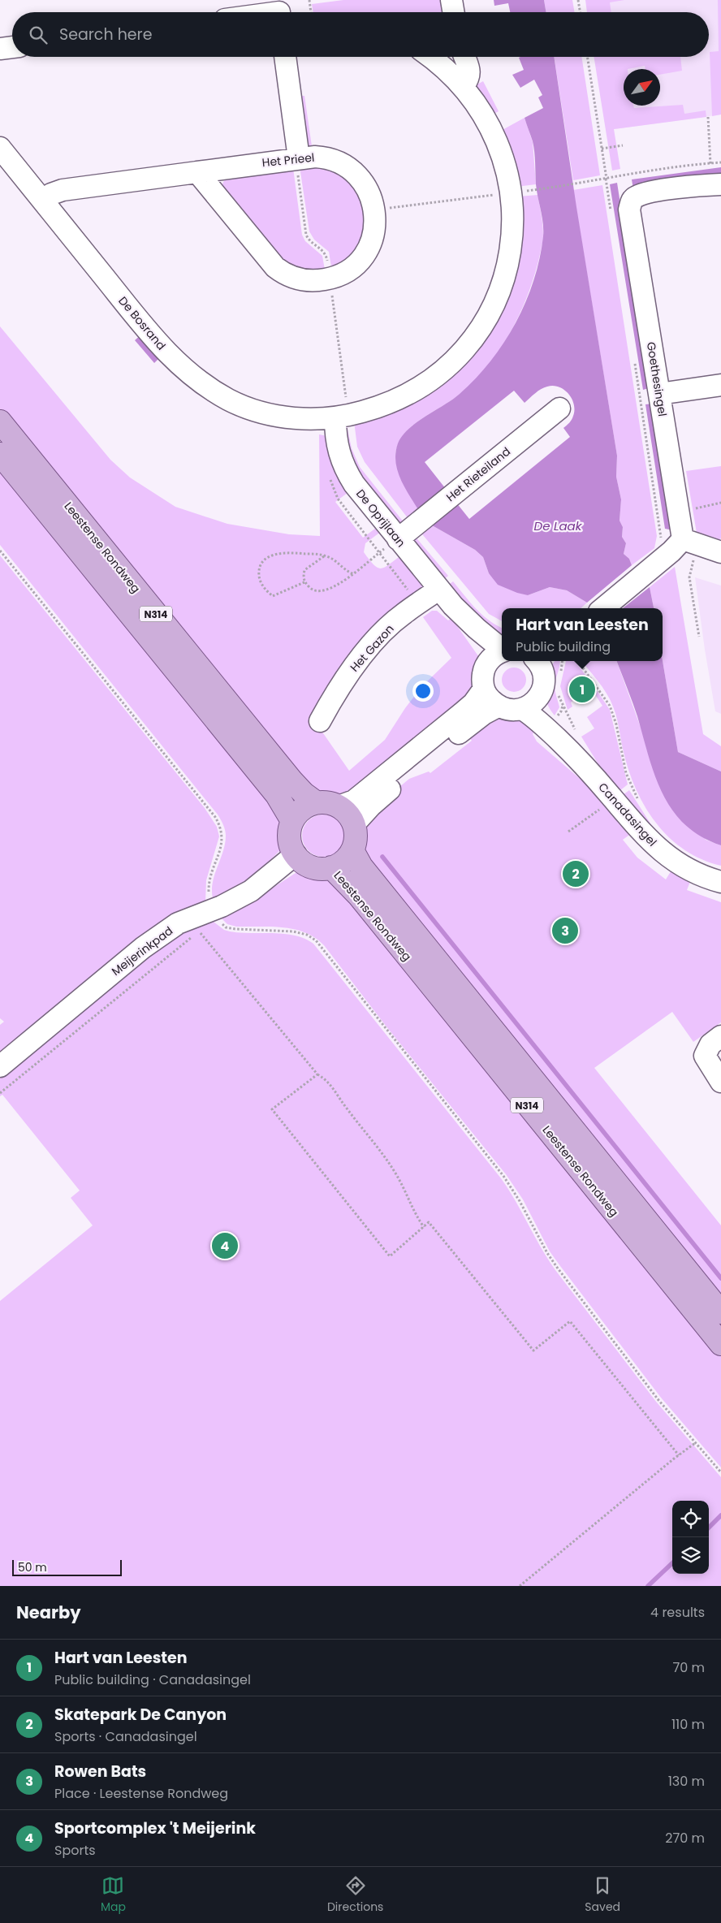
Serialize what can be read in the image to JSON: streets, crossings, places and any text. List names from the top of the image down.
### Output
{
  "streets": {
    "main road": ["Leestense Rondweg", "N314"],
    "street": [
      "Het Prieel",
      "De Bosrand",
      "Goethesingel",
      "Het Rieteiland",
      "De Oprijlaan",
      "Het Gazon",
      "Canadasingel",
      "Meijerinkpad"
    ]
  },
  "crossings": [
    ["Het Prieel", "De Bosrand"],
    ["De Bosrand", "De Oprijlaan"],
    ["Het Rieteiland", "De Oprijlaan"],
    ["De Oprijlaan", "Het Gazon"],
    ["Leestense Rondweg", "Meijerinkpad"]
  ],
  "water": ["De Laak"],
  "scale_bar": "50 m",
  "north": "top right",
  "page": {
    "search": "Search here",
    "popup": ["Hart van Leesten", "Public building"],
    "pins": [
      "1",
      "2",
      "3",
      "4"
    ],
    "scale": "50 m",
    "heading": ["Nearby", "4 results"],
    "list": [
      {
        "mark": "1",
        "name": "Hart van Leesten",
        "note": "Public building · Canadasingel",
        "value": "70 m"
      },
      {
        "mark": "2",
        "name": "Skatepark De Canyon",
        "note": "Sports · Canadasingel",
        "value": "110 m"
      },
      {
        "mark": "3",
        "name": "Rowen Bats",
        "note": "Place · Leestense Rondweg",
        "value": "130 m"
      },
      {
        "mark": "4",
        "name": "Sportcomplex 't Meijerink",
        "note": "Sports",
        "value": "270 m"
      }
    ],
    "nav": ["Map", "Directions", "Saved"]
  }
}
